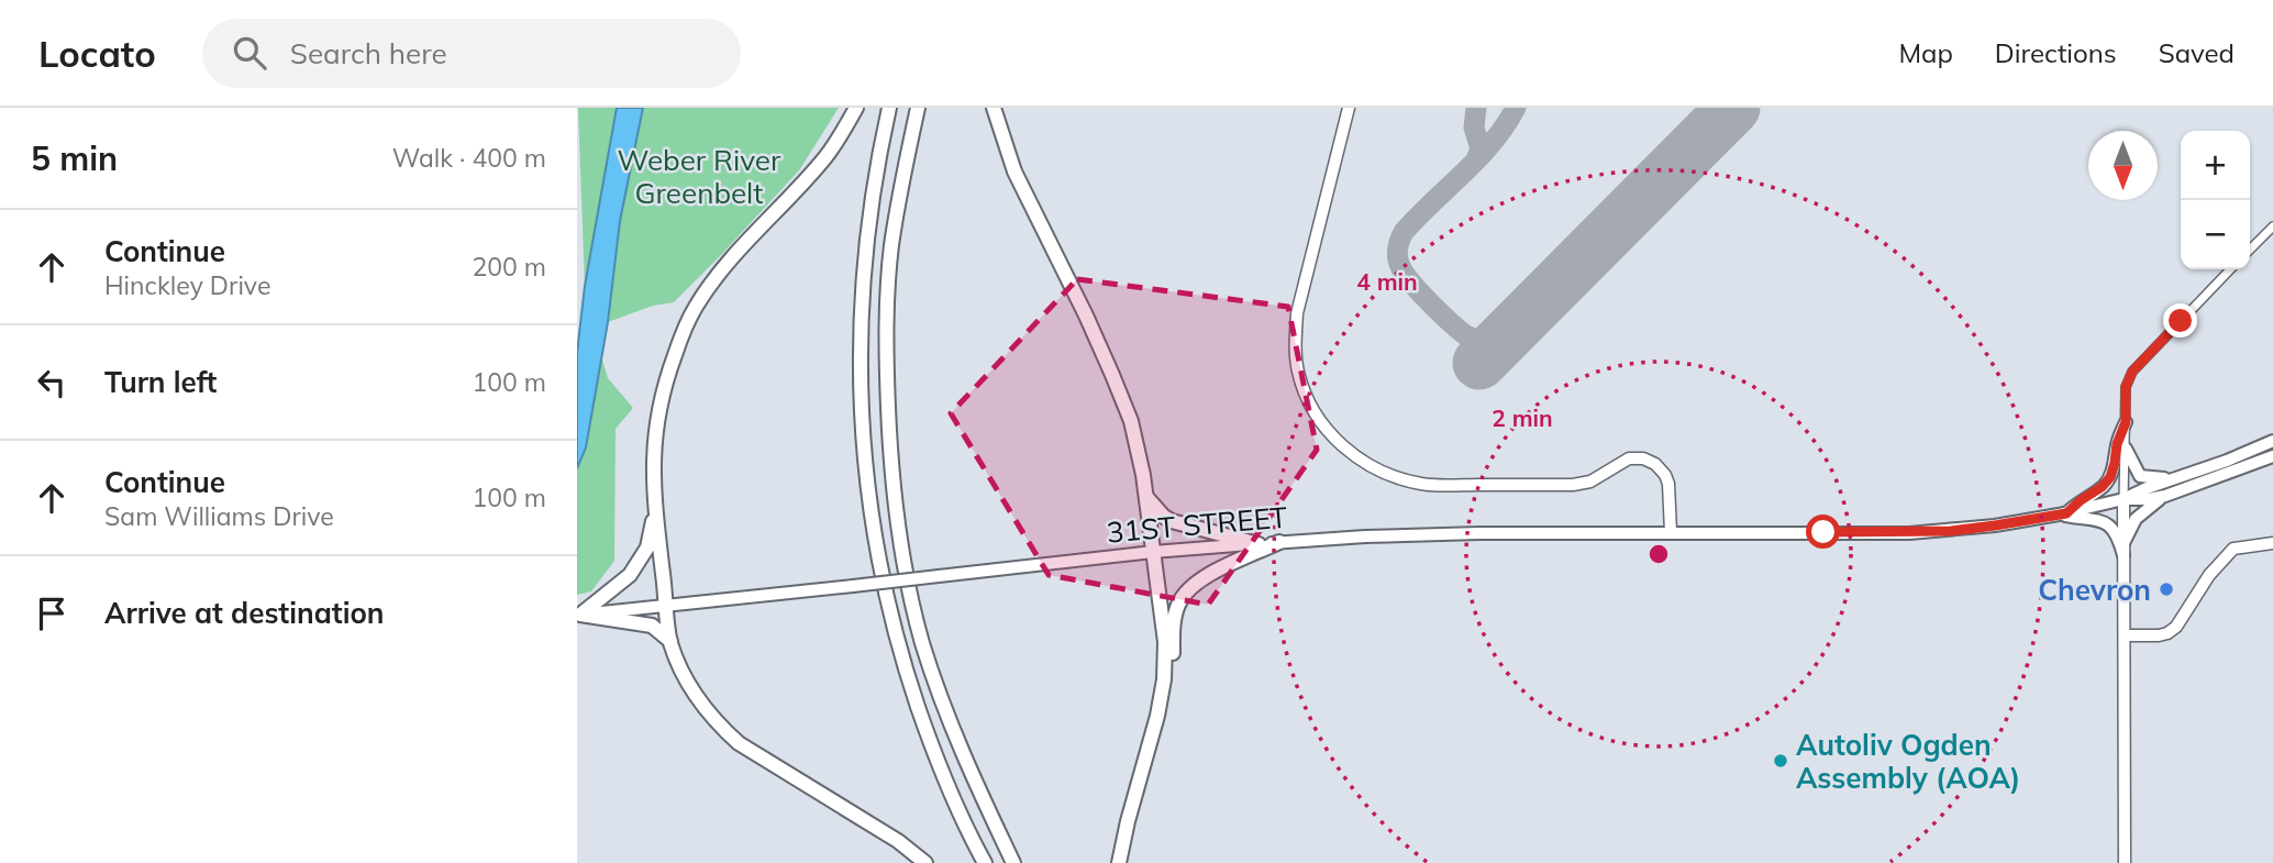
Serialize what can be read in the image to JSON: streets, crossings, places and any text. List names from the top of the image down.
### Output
{
  "streets": {
    "main road": ["31ST STREET"]
  },
  "parks": ["Weber River Greenbelt"],
  "places": ["Chevron", "Autoliv Ogden Assembly (AOA)"],
  "north": "bottom",
  "page": {
    "header": "Locato",
    "search": "Search here",
    "nav": ["Map", "Directions", "Saved"],
    "heading": ["5 min", "Walk · 400 m"],
    "map_buttons": ["+", "−"],
    "list": [
      ["Continue", "Hinckley Drive", "200 m"],
      ["Turn left", "100 m"],
      ["Continue", "Sam Williams Drive", "100 m"],
      "Arrive at destination"
    ]
  },
  "rings": ["4 min", "2 min"]
}
